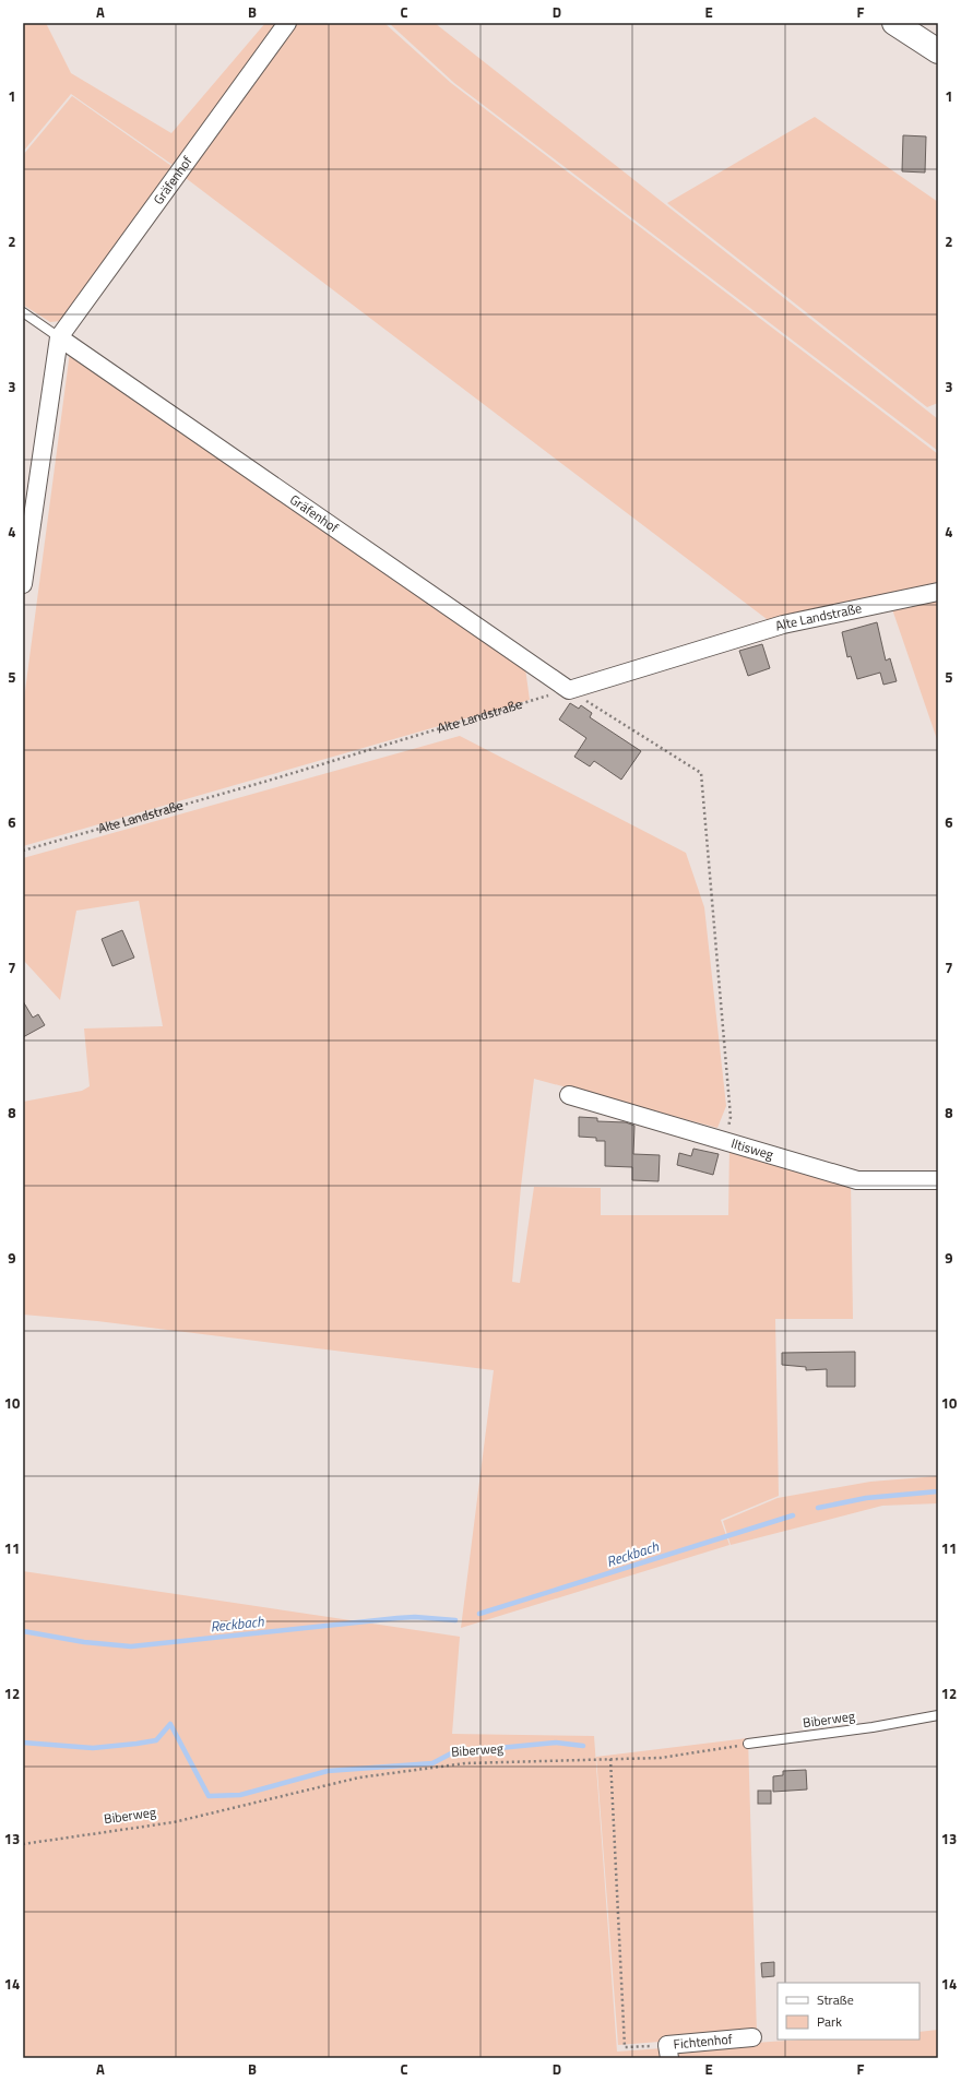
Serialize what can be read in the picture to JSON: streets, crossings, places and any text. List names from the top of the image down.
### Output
{
  "streets": {
    "street": [
      "Gräfenhof",
      "Alte Landstraße",
      "Iltisweg",
      "Fichtenhof"
    ],
    "lane": ["Biberweg"]
  },
  "crossings": [
    ["Gräfenhof", "Alte Landstraße"]
  ],
  "water": ["Reckbach"],
  "legend": ["Straße", "Park"],
  "grid": {
    "columns": [
      "A",
      "B",
      "C",
      "D",
      "E",
      "F"
    ],
    "rows": [
      "1",
      "2",
      "3",
      "4",
      "5",
      "6",
      "7",
      "8",
      "9",
      "10",
      "11",
      "12",
      "13",
      "14"
    ]
  }
}
